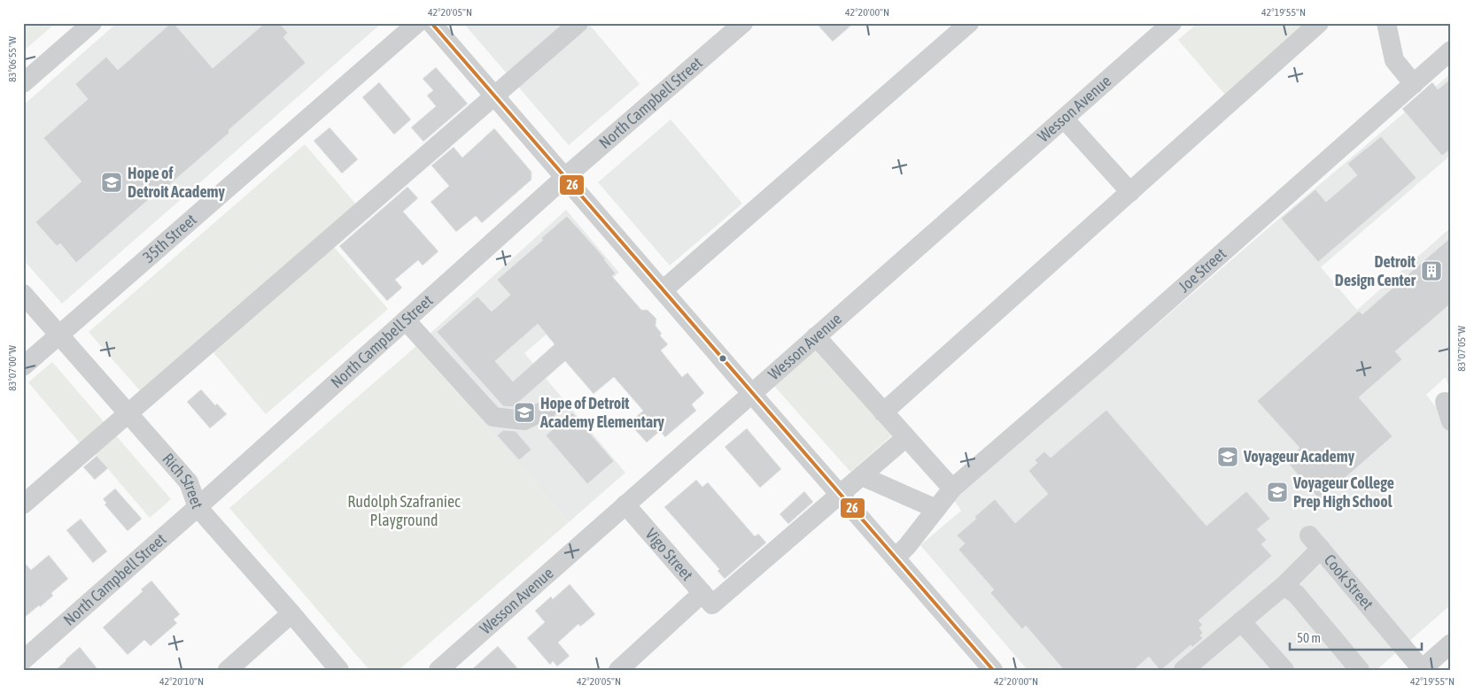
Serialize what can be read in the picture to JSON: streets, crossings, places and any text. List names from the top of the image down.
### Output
{
  "streets": {
    "street": [
      "North Campbell Street",
      "Wesson Avenue",
      "35th Street",
      "Joe Street",
      "Rich Street",
      "Vigo Street",
      "Cook Street"
    ]
  },
  "crossings": [
    ["North Campbell Street", "Rich Street"],
    ["Wesson Avenue", "Vigo Street"],
    ["35th Street", "Rich Street"]
  ],
  "parks": ["Rudolph Szafraniec Playground"],
  "places": {
    "school or university": [
      "Hope of Detroit Academy",
      "Hope of Detroit Academy Elementary",
      "Voyageur Academy",
      "Voyageur College Prep High School"
    ],
    "building": ["Detroit Design Center"]
  },
  "lines": ["transit line 26"],
  "scale_bar": "50 m",
  "coordinates": [
    "42°20'05\"N",
    "42°20'00\"N",
    "42°19'55\"N",
    "83°06'55\"W",
    "83°07'05\"W",
    "83°07'00\"W",
    "42°20'10\"N"
  ]
}
